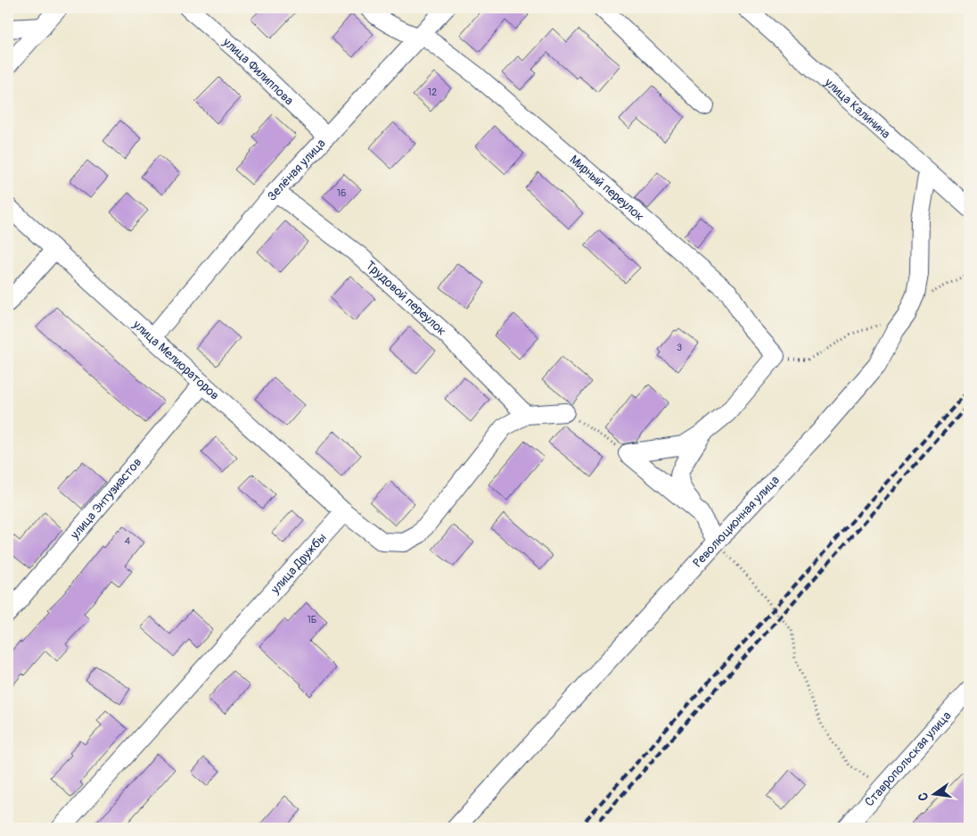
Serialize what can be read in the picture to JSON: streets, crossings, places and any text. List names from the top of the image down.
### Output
{
  "streets": {
    "street": [
      "улица Филиппова",
      "улица Калинина",
      "Зелёная улица",
      "Мирный переулок",
      "Трудовой переулок",
      "улица Мелиораторов",
      "улица Энтузиастов",
      "Революционная улица",
      "улица Дружбы",
      "Ставропольская улица"
    ]
  },
  "crossings": [
    ["улица Филиппова", "Зелёная улица"],
    ["улица Калинина", "Революционная улица"],
    ["Зелёная улица", "Мирный переулок"],
    ["Зелёная улица", "Трудовой переулок"],
    ["Зелёная улица", "улица Мелиораторов"],
    ["улица Мелиораторов", "улица Энтузиастов"],
    ["улица Мелиораторов", "улица Дружбы"]
  ],
  "house_numbers": [
    "12",
    "16",
    "3",
    "4",
    "1Б"
  ],
  "north": "left"
}
